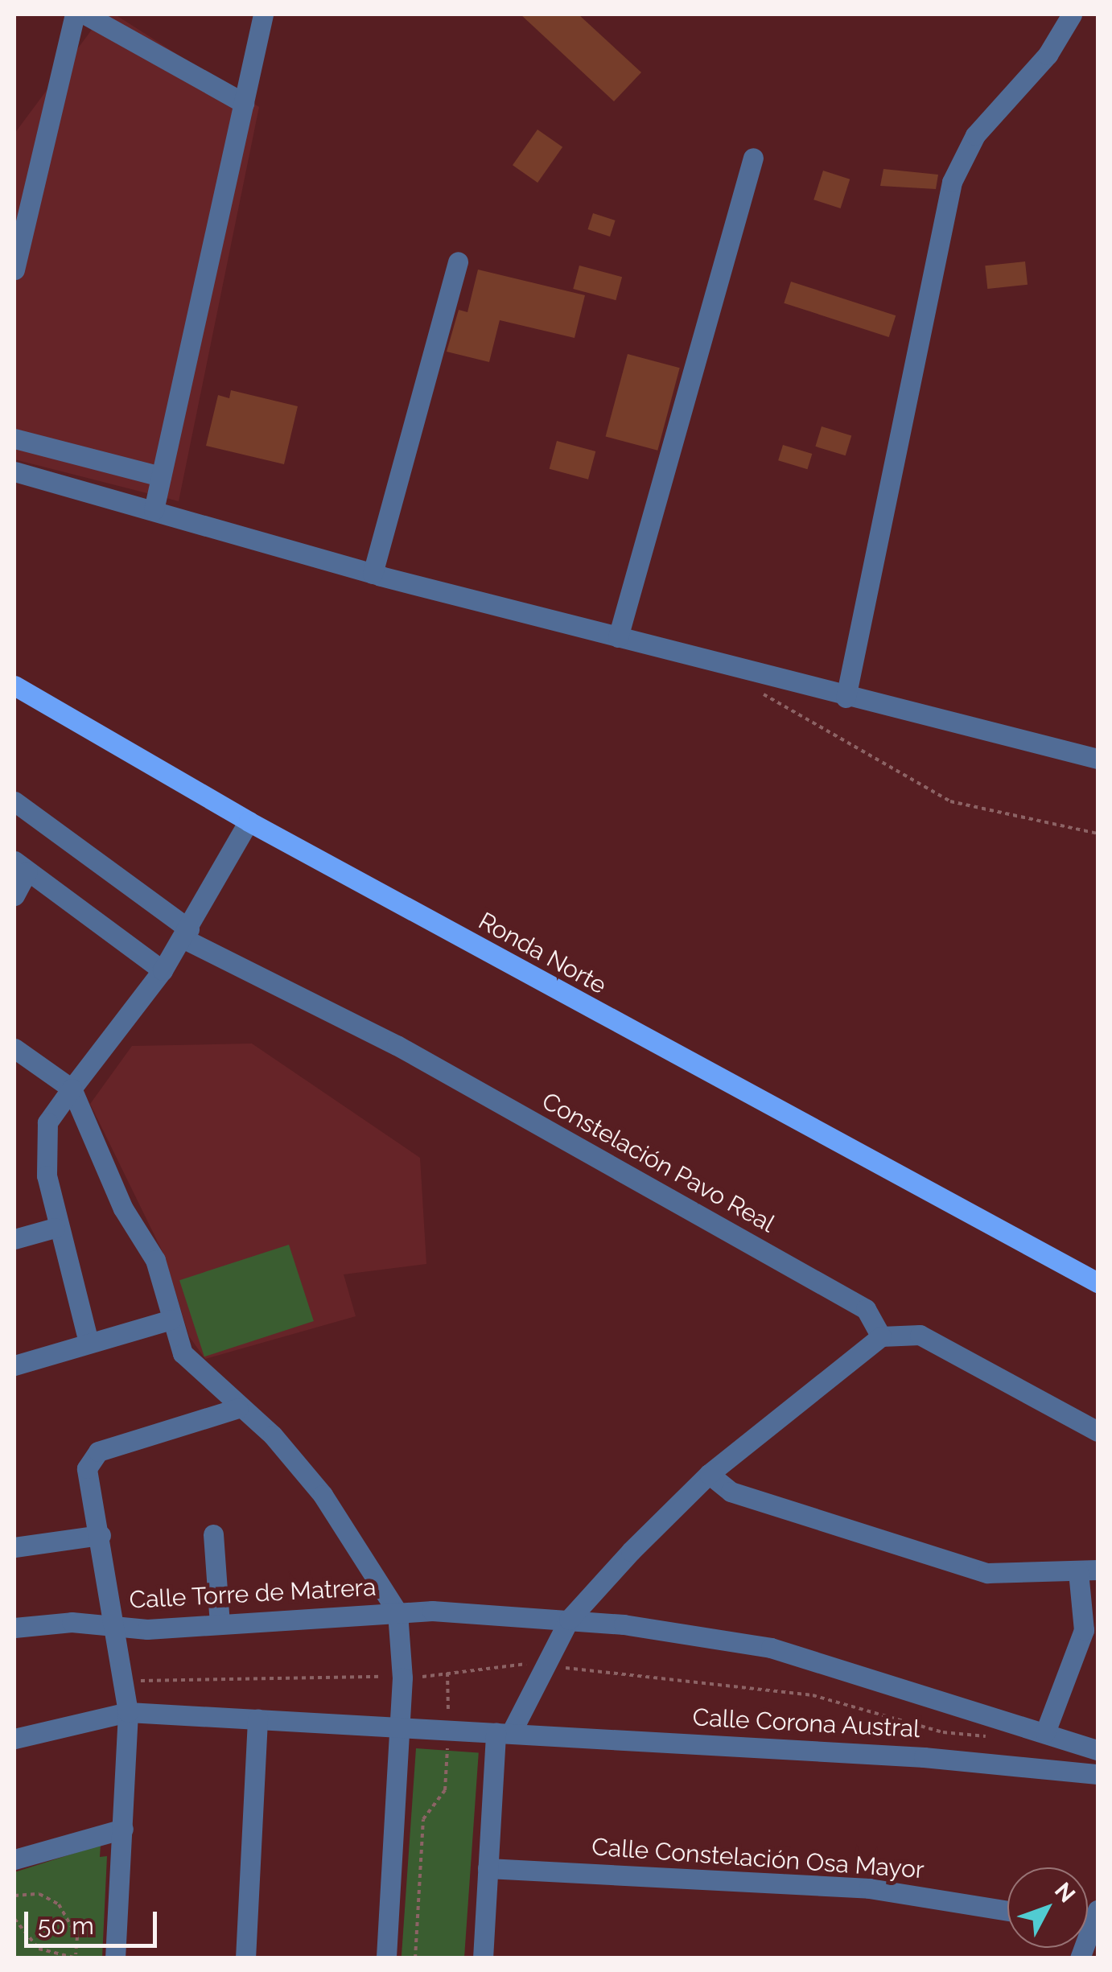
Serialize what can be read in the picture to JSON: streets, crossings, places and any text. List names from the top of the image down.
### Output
{
  "streets": {
    "main road": ["Ronda Norte"],
    "street": [
      "Constelación Pavo Real",
      "Calle Torre de Matrera",
      "Calle Corona Austral",
      "Calle Constelación Osa Mayor"
    ]
  },
  "crossings": [
    ["Calle Torre de Matrera", "Calle Corona Austral"]
  ],
  "scale_bar": "50 m",
  "north": "top right"
}
